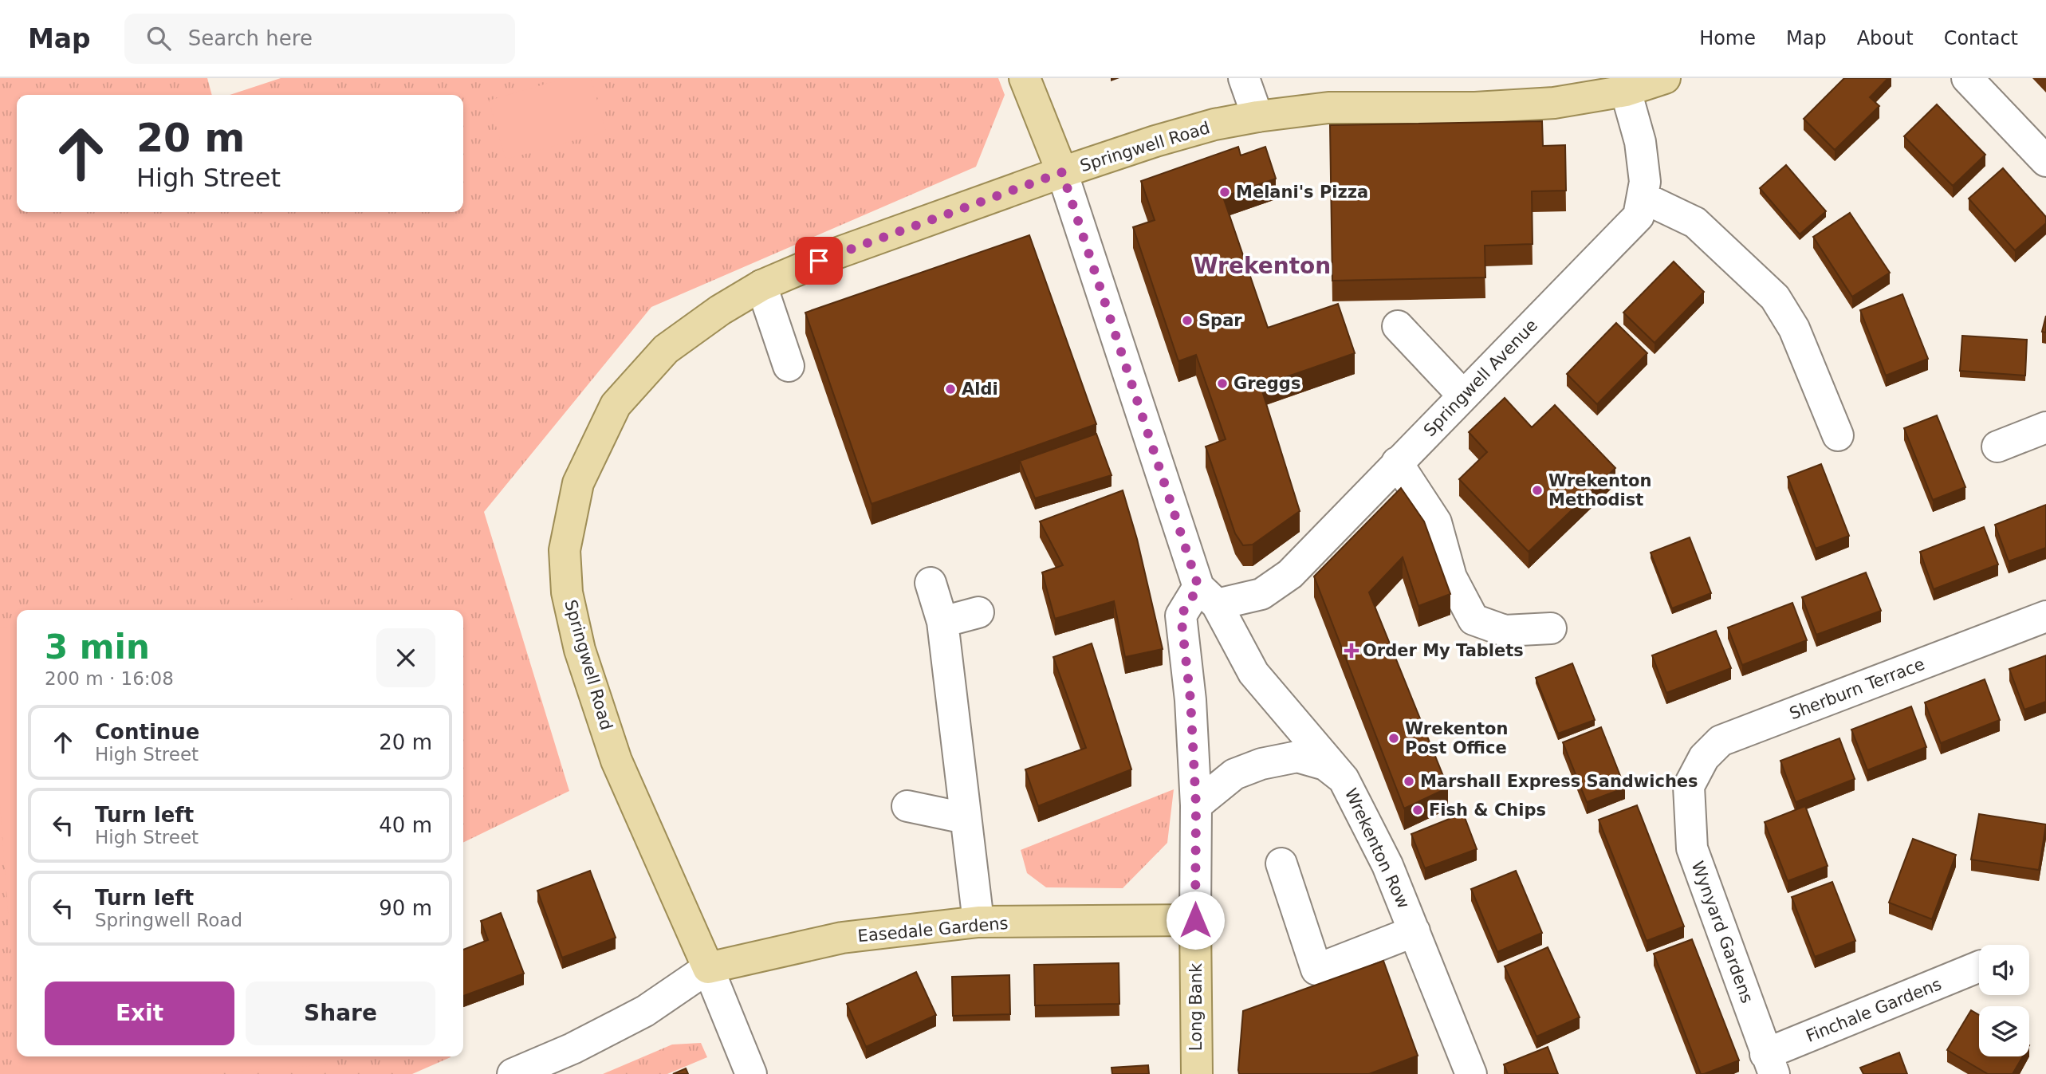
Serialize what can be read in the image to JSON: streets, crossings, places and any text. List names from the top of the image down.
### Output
{
  "streets": {
    "main road": ["Springwell Road", "Easedale Gardens", "Long Bank"],
    "street": [
      "Springwell Avenue",
      "Sherburn Terrace",
      "Wrekenton Row",
      "Wynyard Gardens",
      "Finchale Gardens"
    ]
  },
  "crossings": [
    ["Springwell Road", "Springwell Avenue"],
    ["Springwell Road", "Easedale Gardens"],
    ["Springwell Avenue", "Long Bank"],
    ["Sherburn Terrace", "Wynyard Gardens"],
    ["Wrekenton Row", "Long Bank"],
    ["Easedale Gardens", "Long Bank"],
    ["Wynyard Gardens", "Finchale Gardens"]
  ],
  "districts": ["Wrekenton"],
  "places": {
    "other": [
      "Melani's Pizza",
      "Spar",
      "Greggs",
      "Aldi",
      "Wrekenton Methodist",
      "Wrekenton Post Office",
      "Marshall Express Sandwiches",
      "Fish & Chips"
    ],
    "health": ["Order My Tablets"]
  },
  "page": {
    "header": "Map",
    "search": "Search here",
    "nav": [
      "Home",
      "Map",
      "About",
      "Contact"
    ],
    "turn": ["20 m", "High Street"],
    "heading": ["3 min", "200 m · 16:08"],
    "list": [
      {
        "name": "Continue",
        "note": "High Street",
        "value": "20 m"
      },
      {
        "name": "Turn left",
        "note": "High Street",
        "value": "40 m"
      },
      {
        "name": "Turn left",
        "note": "Springwell Road",
        "value": "90 m"
      }
    ],
    "buttons": ["Exit", "Share"]
  }
}
